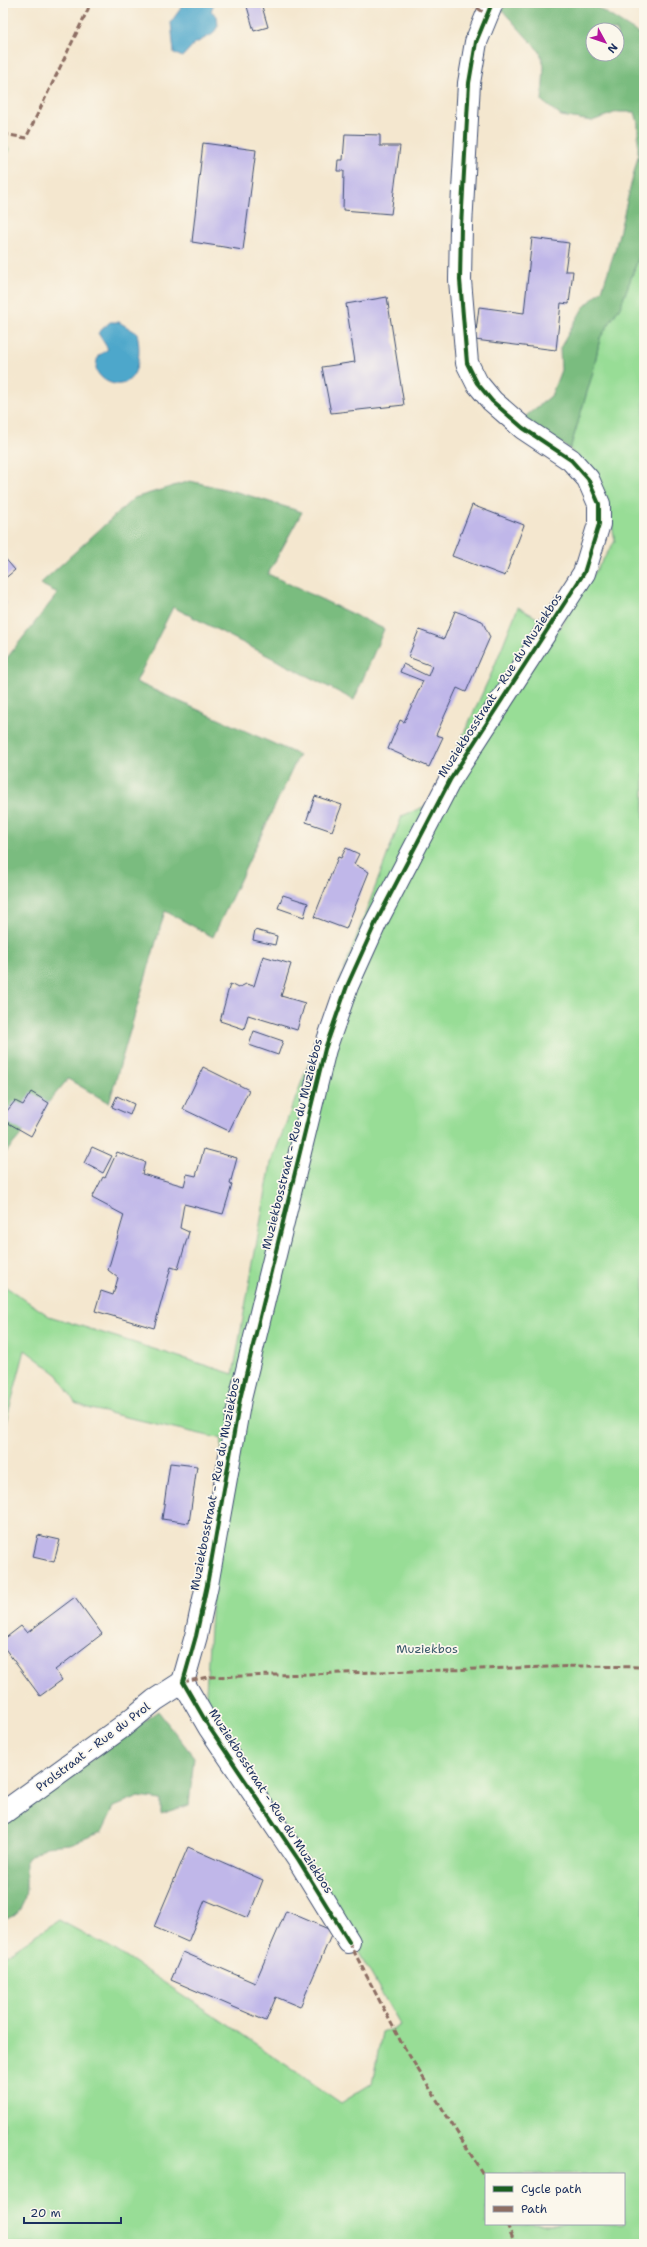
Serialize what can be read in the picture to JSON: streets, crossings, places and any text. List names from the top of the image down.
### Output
{
  "streets": {
    "street": ["Muziekbosstraat - Rue du Muziekbos", "Prolstraat - Rue du Prol"]
  },
  "crossings": [
    ["Muziekbosstraat - Rue du Muziekbos", "Prolstraat - Rue du Prol"]
  ],
  "parks": ["Muziekbos"],
  "legend": ["Cycle path", "Path"],
  "scale_bar": "20 m",
  "north": "bottom right"
}
